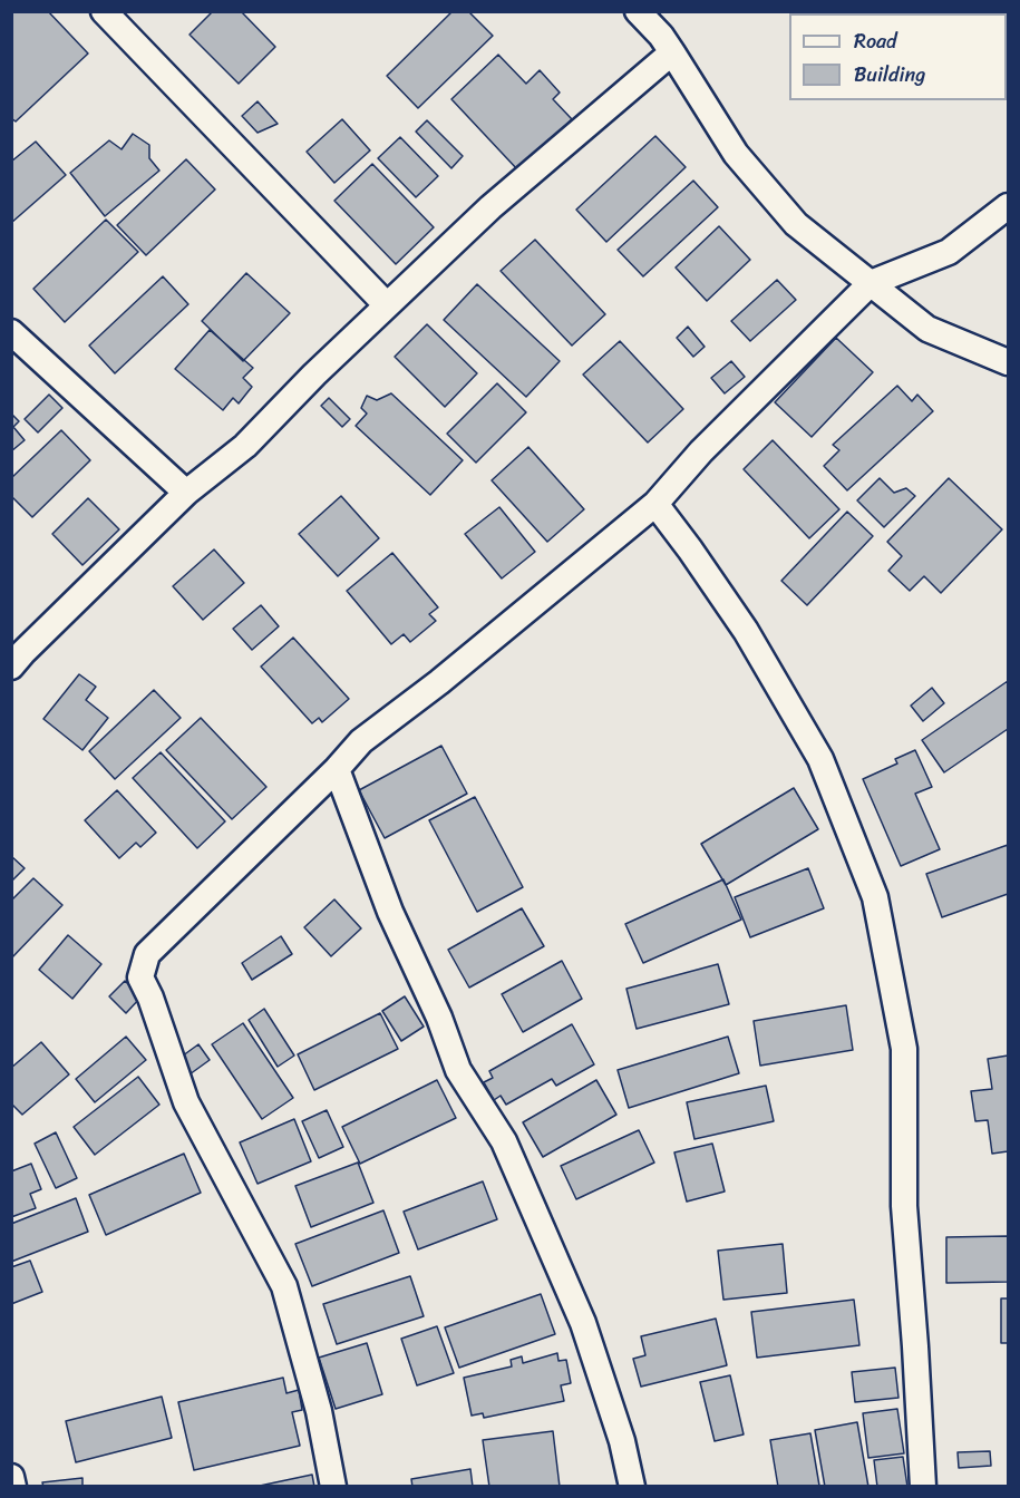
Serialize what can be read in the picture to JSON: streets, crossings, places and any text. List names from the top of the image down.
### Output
{
  "legend": ["Road", "Building"]
}
